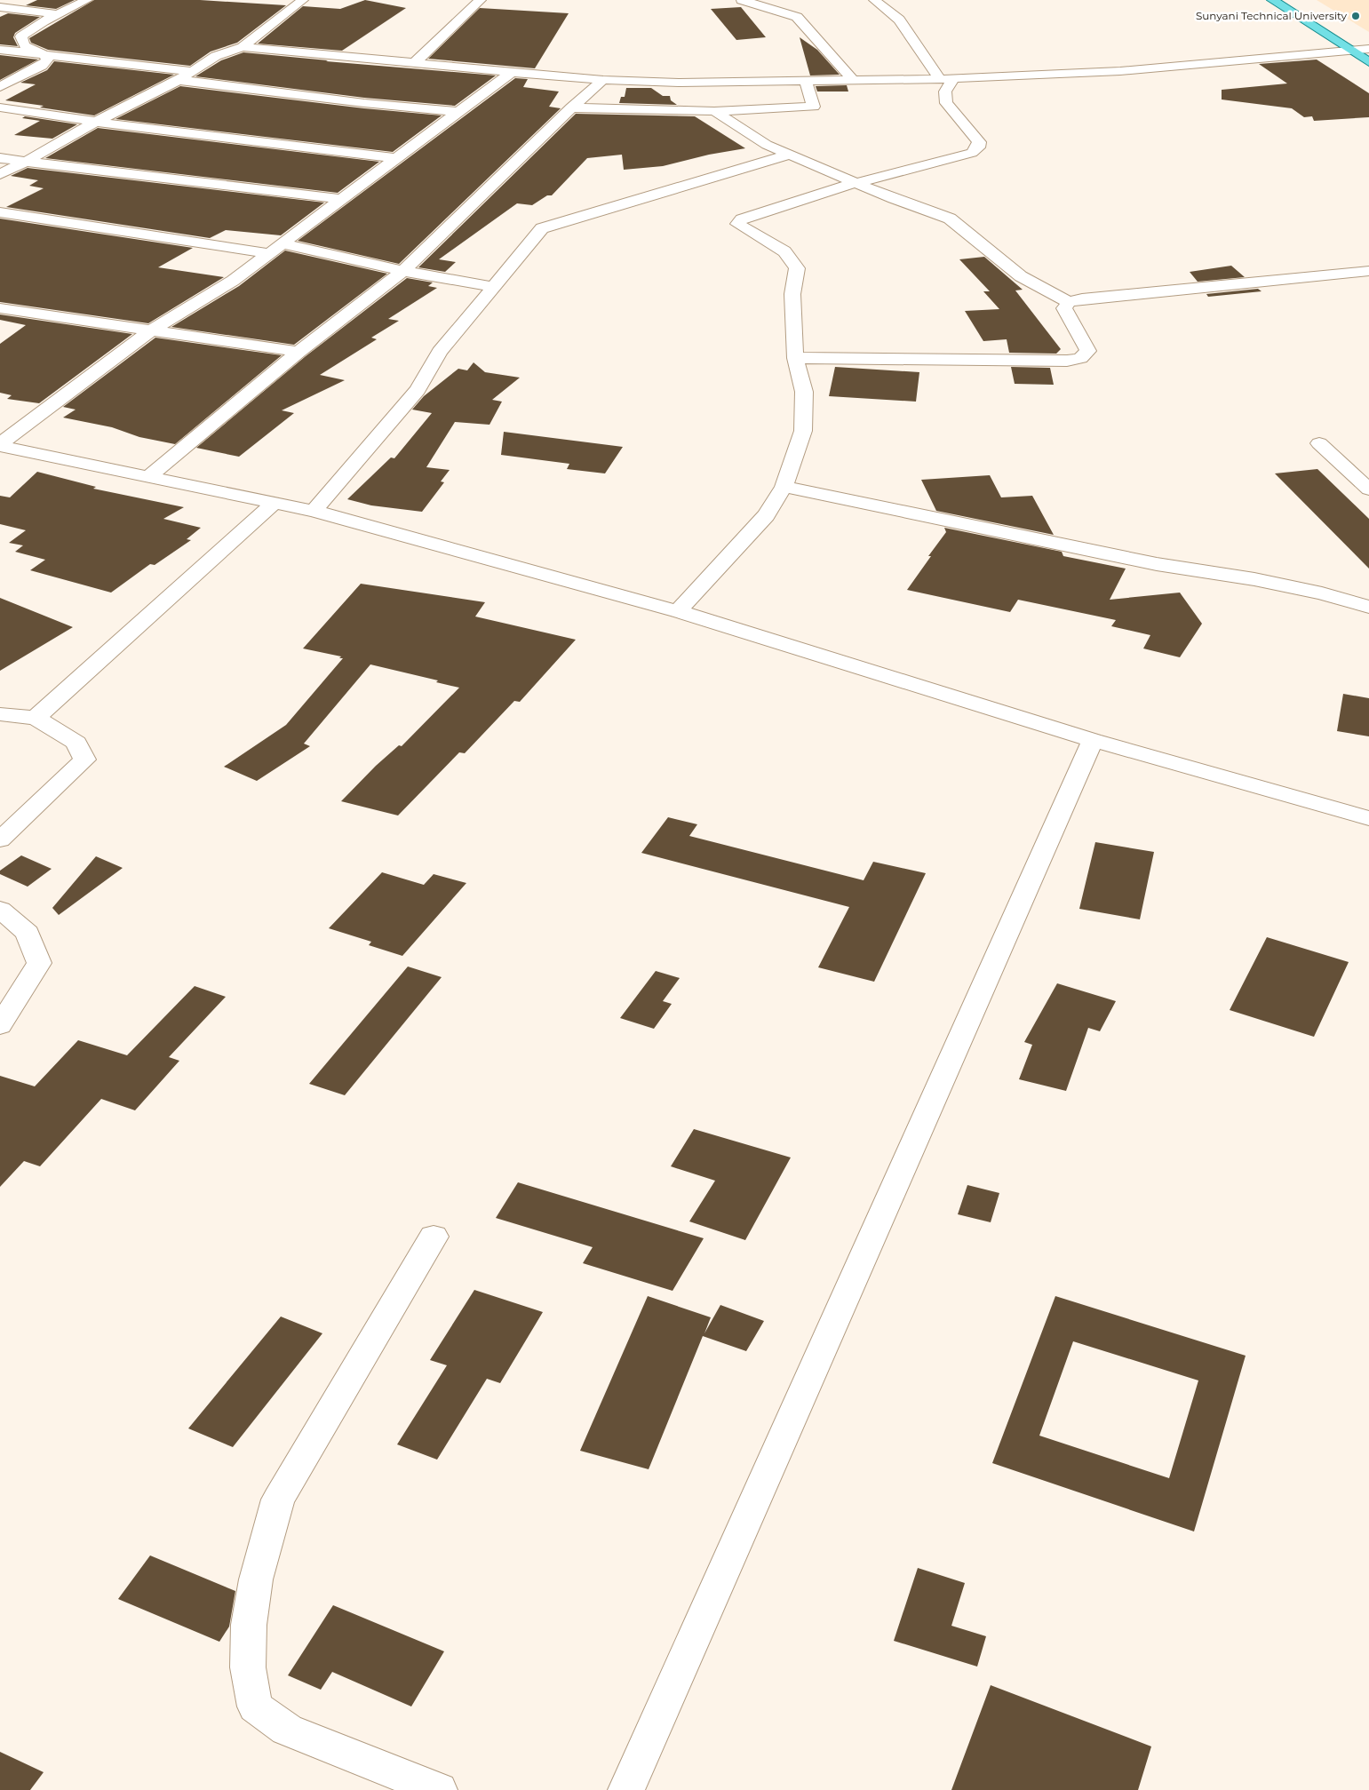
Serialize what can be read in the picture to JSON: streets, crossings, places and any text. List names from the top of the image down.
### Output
{
  "places": ["Sunyani Technical University"]
}
